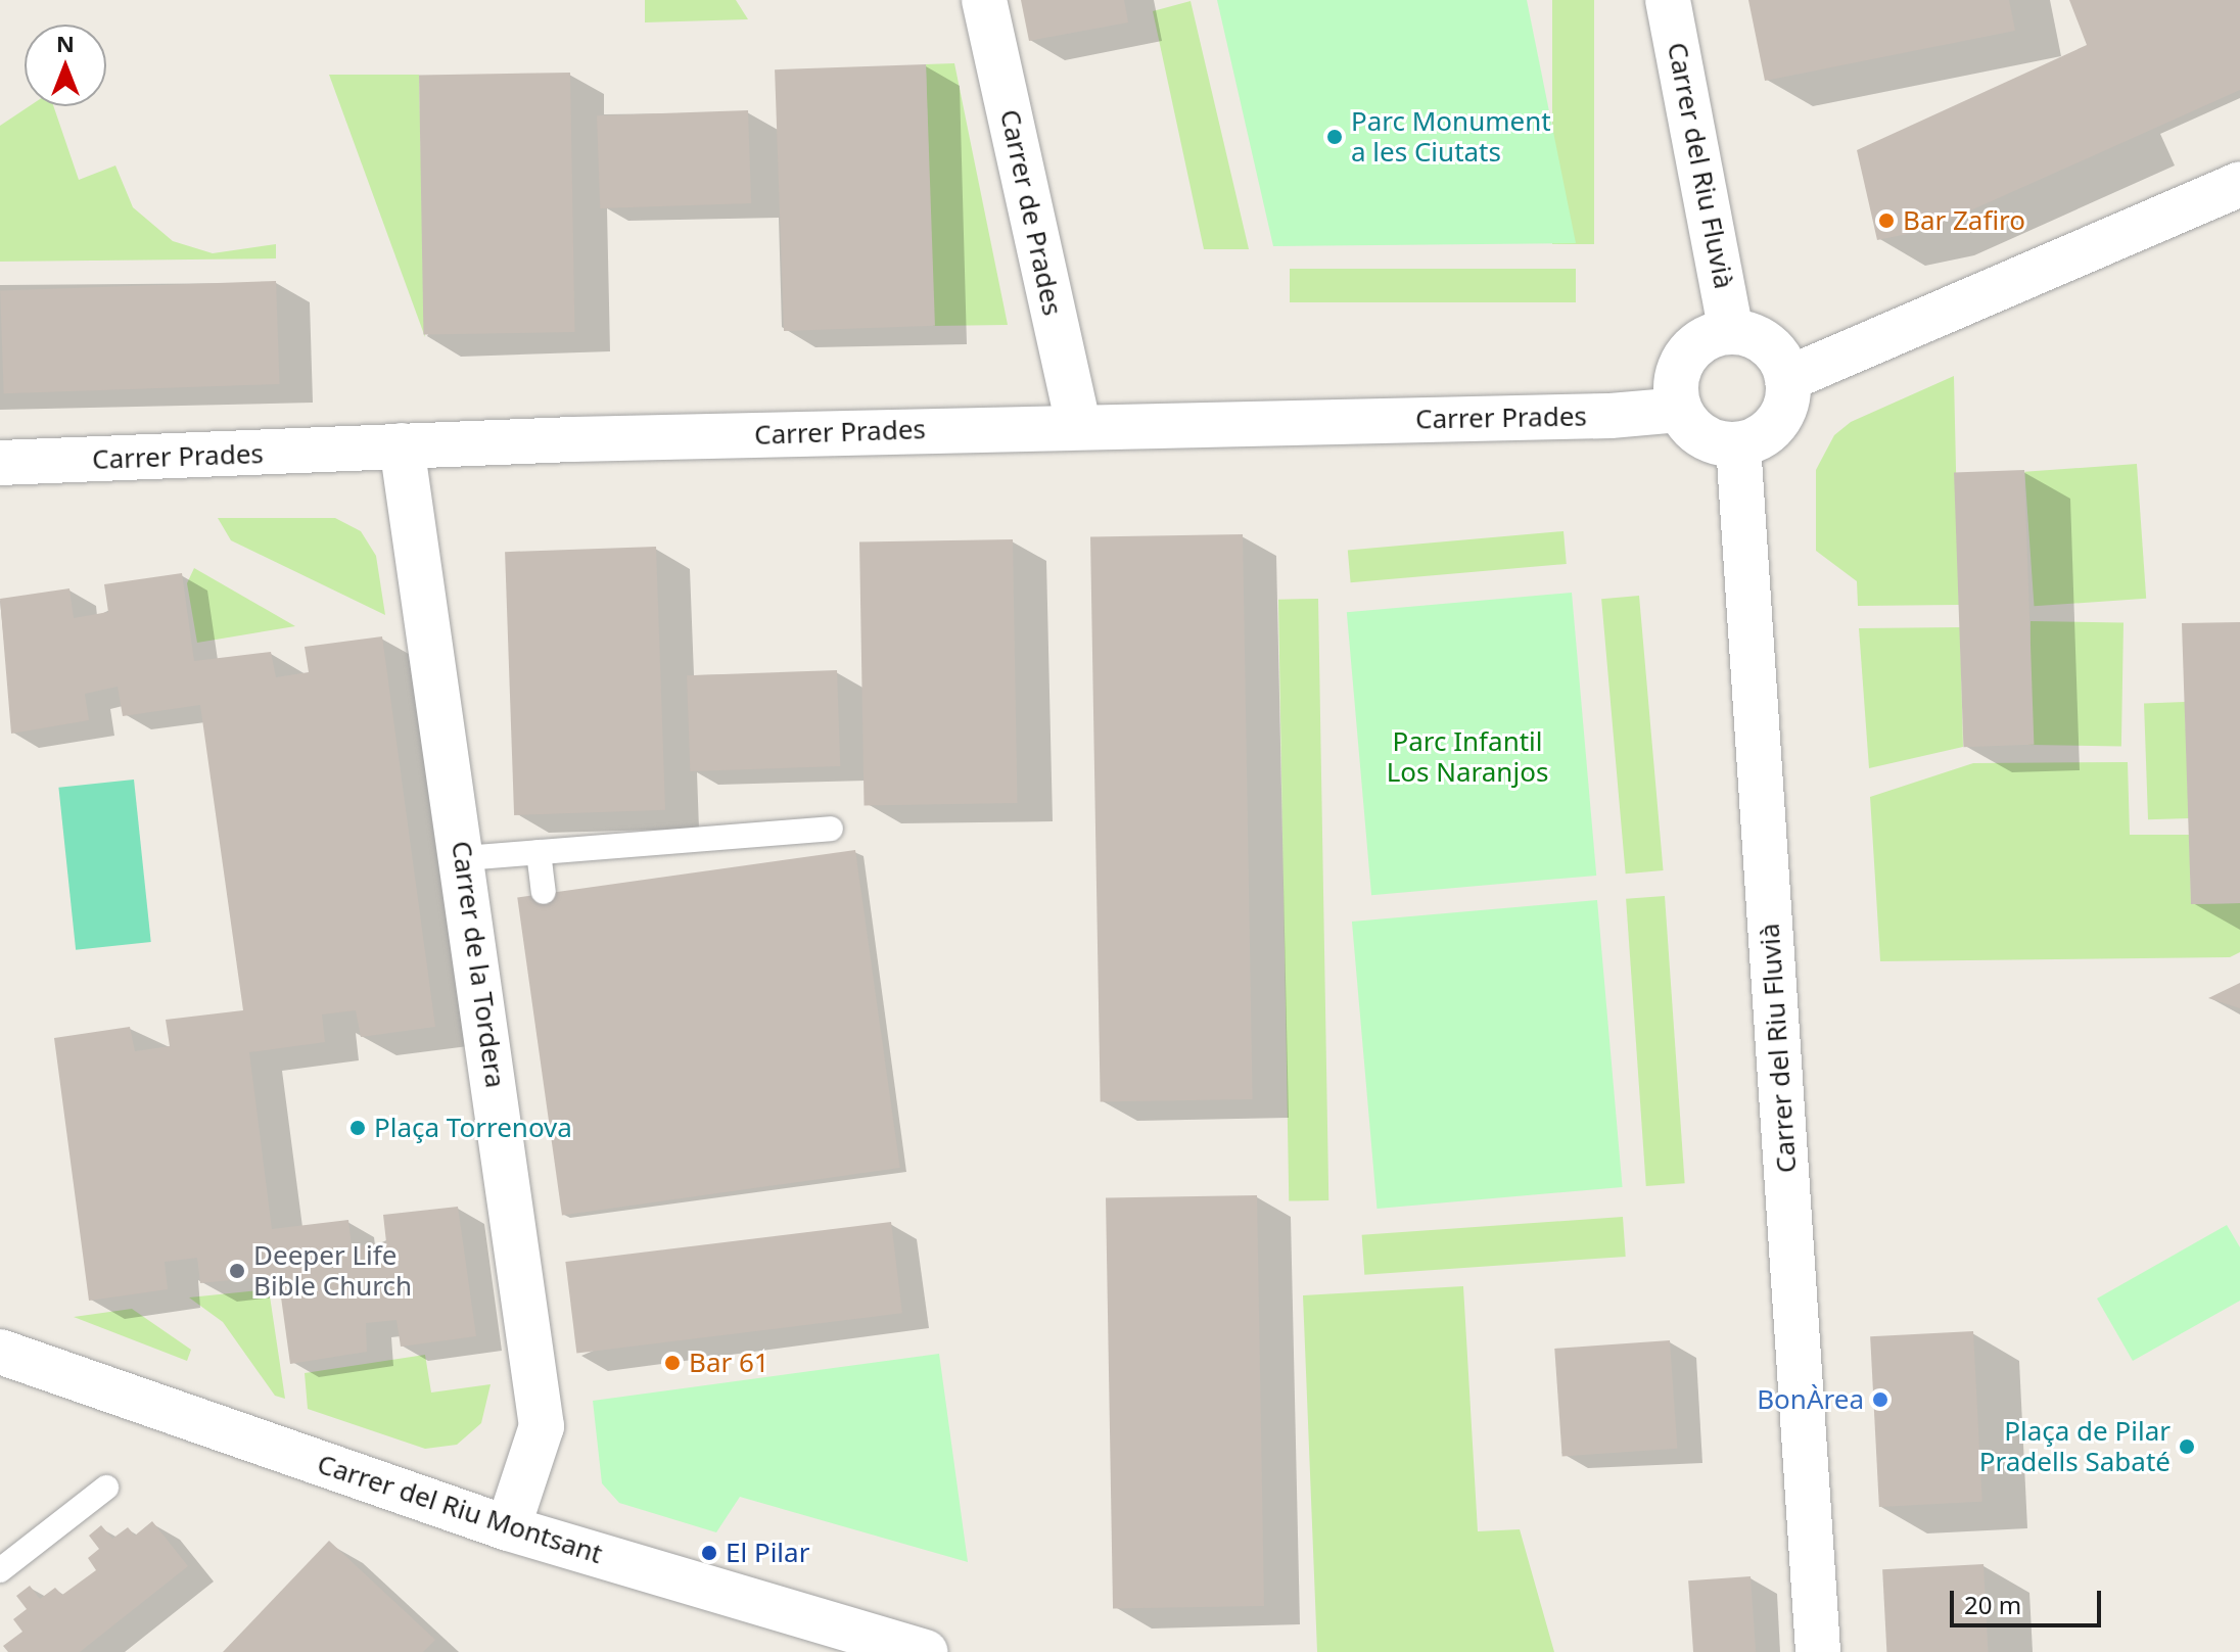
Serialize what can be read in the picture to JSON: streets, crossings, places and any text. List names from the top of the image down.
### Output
{
  "streets": {
    "street": [
      "Carrer del Riu Fluvià",
      "Carrer de Prades",
      "Carrer Prades",
      "Carrer de la Tordera",
      "Carrer del Riu Montsant"
    ]
  },
  "crossings": [
    ["Carrer del Riu Fluvià", "Carrer Prades"],
    ["Carrer de Prades", "Carrer Prades"],
    ["Carrer Prades", "Carrer de la Tordera"],
    ["Carrer de la Tordera", "Carrer del Riu Montsant"]
  ],
  "parks": ["Parc Infantil Los Naranjos"],
  "places": [
    "Parc Monument a les Ciutats",
    "Bar Zafiro",
    "Plaça Torrenova",
    "Deeper Life Bible Church",
    "Bar 61",
    "BonÀrea",
    "Plaça de Pilar Pradells Sabaté",
    "El Pilar"
  ],
  "scale_bar": "20 m",
  "north": "top"
}
